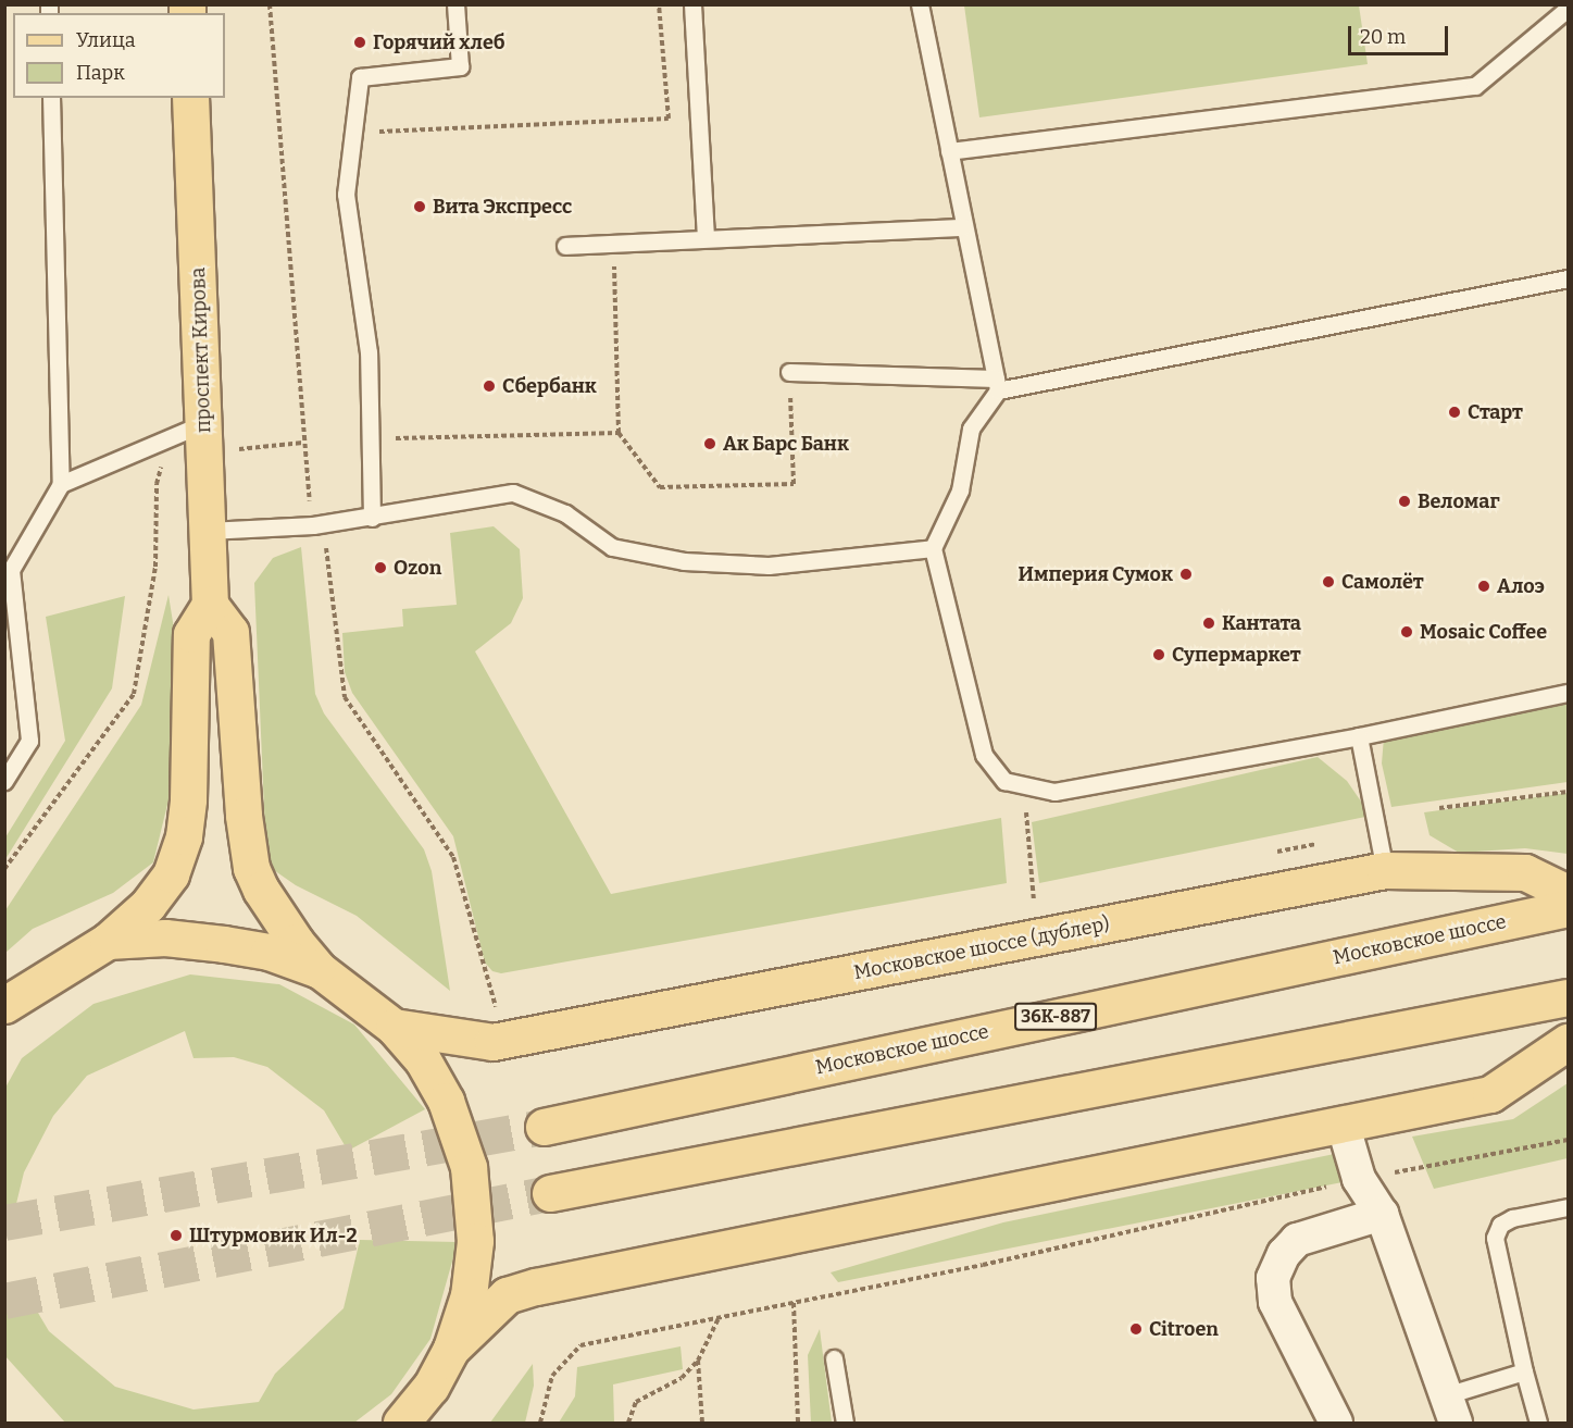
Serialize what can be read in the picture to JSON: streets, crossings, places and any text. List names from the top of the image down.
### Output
{
  "streets": {
    "main road": [
      "проспект Кирова",
      "Московское шоссе",
      "Московское шоссе (дублер)",
      "36К-887"
    ]
  },
  "places": [
    "Горячий хлеб",
    "Вита Экспресс",
    "Сбербанк",
    "Старт",
    "Ак Барс Банк",
    "Веломаг",
    "Ozon",
    "Империя Сумок",
    "Самолёт",
    "Алоэ",
    "Кантата",
    "Mosaic Coffee",
    "Супермаркет",
    "Штурмовик Ил-2",
    "Citroen"
  ],
  "legend": ["Улица", "Парк"],
  "scale_bar": "20 m"
}
